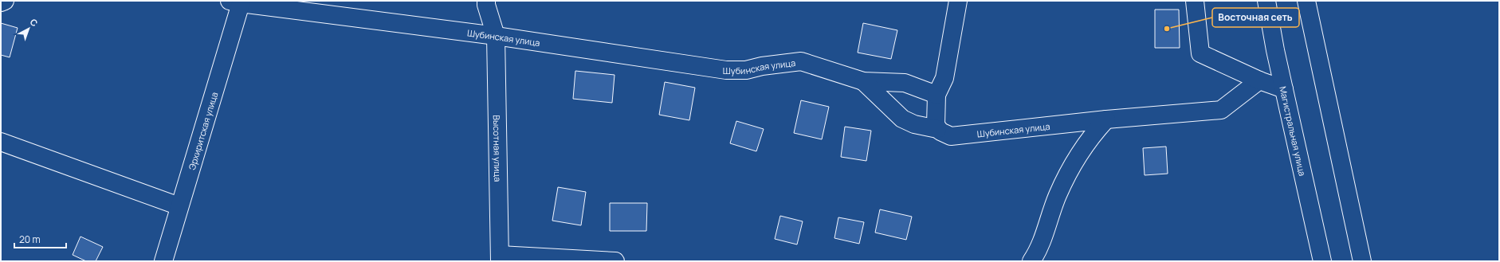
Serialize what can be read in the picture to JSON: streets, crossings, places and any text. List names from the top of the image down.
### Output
{
  "streets": {
    "main road": [
      "Шубинская улица",
      "Эрхиритская улица",
      "Магистральная улица",
      "Высотная улица"
    ]
  },
  "crossings": [
    ["Шубинская улица", "Эрхиритская улица"],
    ["Шубинская улица", "Высотная улица"]
  ],
  "places": ["Восточная сеть"],
  "scale_bar": "20 m",
  "north": "top right"
}
